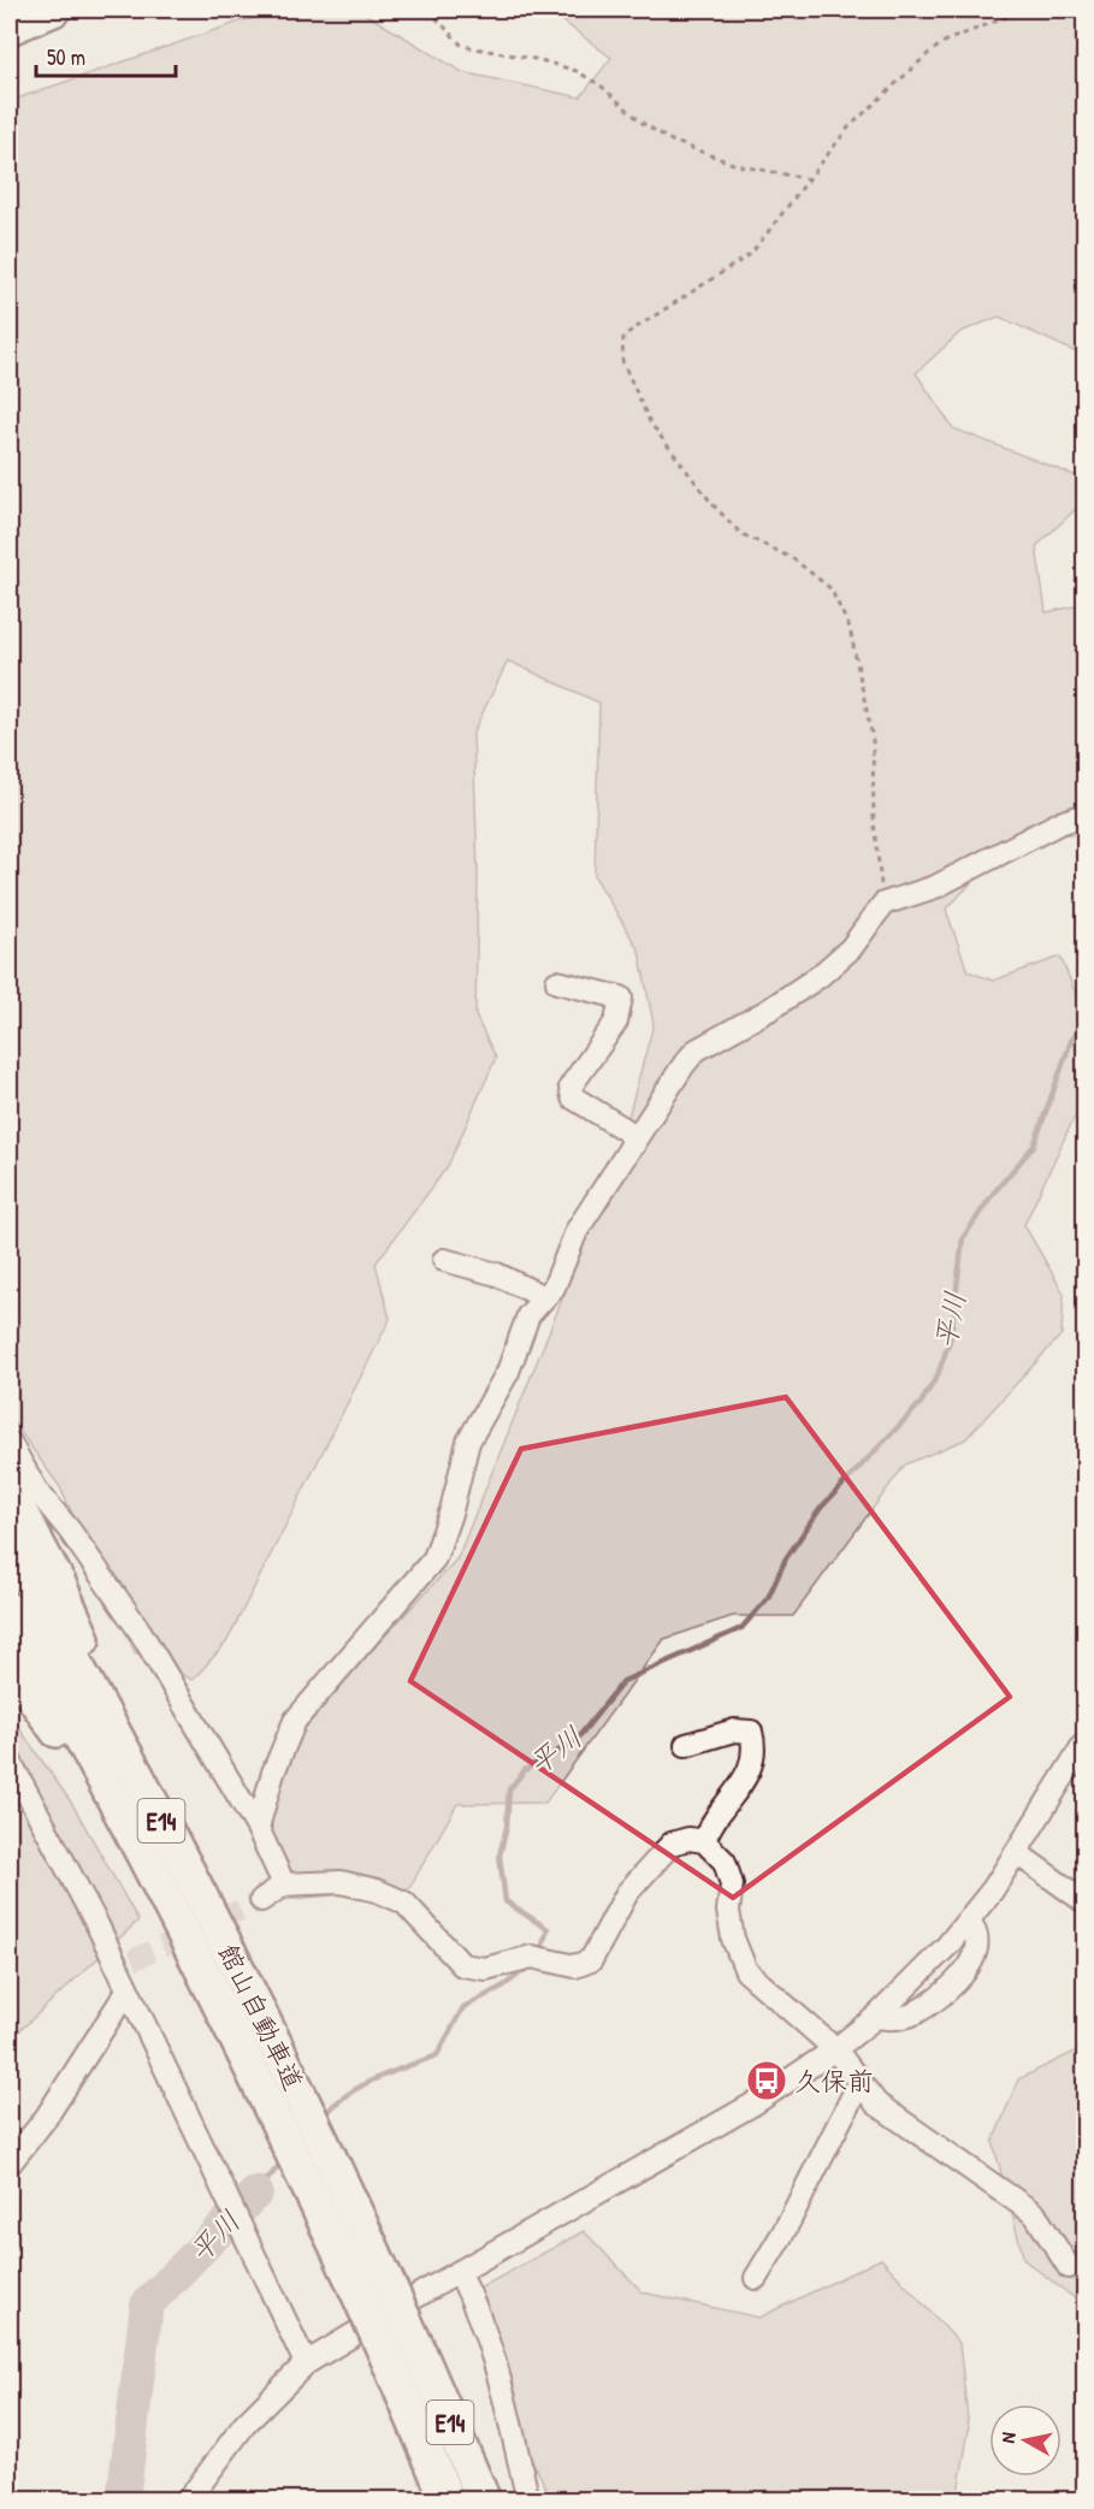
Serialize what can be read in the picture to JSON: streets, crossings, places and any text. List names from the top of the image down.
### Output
{
  "streets": {
    "highway": ["E14", "館山自動車道"]
  },
  "water": ["平川"],
  "places": {
    "bus stop": ["久保前"]
  },
  "scale_bar": "50 m",
  "north": "left"
}
